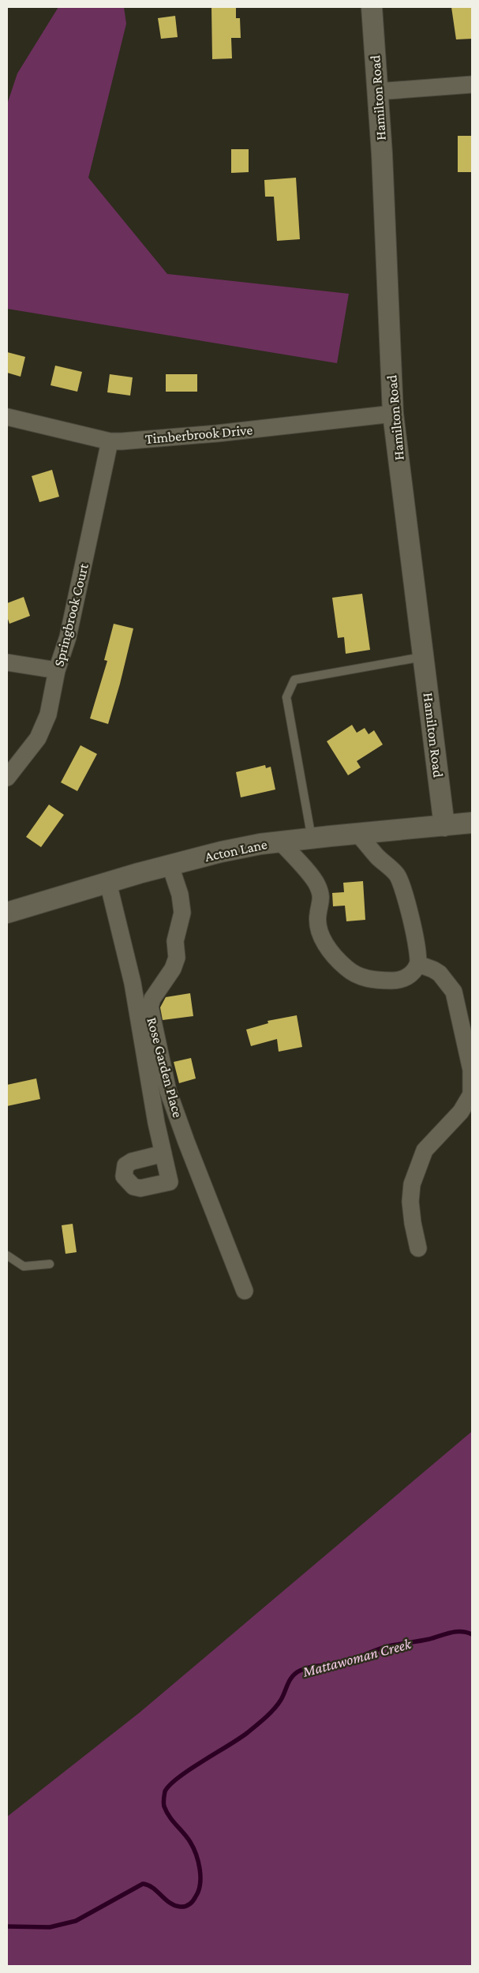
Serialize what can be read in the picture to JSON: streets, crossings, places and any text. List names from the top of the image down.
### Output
{
  "streets": {
    "street": [
      "Hamilton Road",
      "Timberbrook Drive",
      "Springbrook Court",
      "Acton Lane",
      "Rose Garden Place"
    ]
  },
  "crossings": [
    ["Hamilton Road", "Timberbrook Drive"],
    ["Hamilton Road", "Acton Lane"],
    ["Timberbrook Drive", "Springbrook Court"],
    ["Acton Lane", "Rose Garden Place"]
  ],
  "water": ["Mattawoman Creek"]
}
